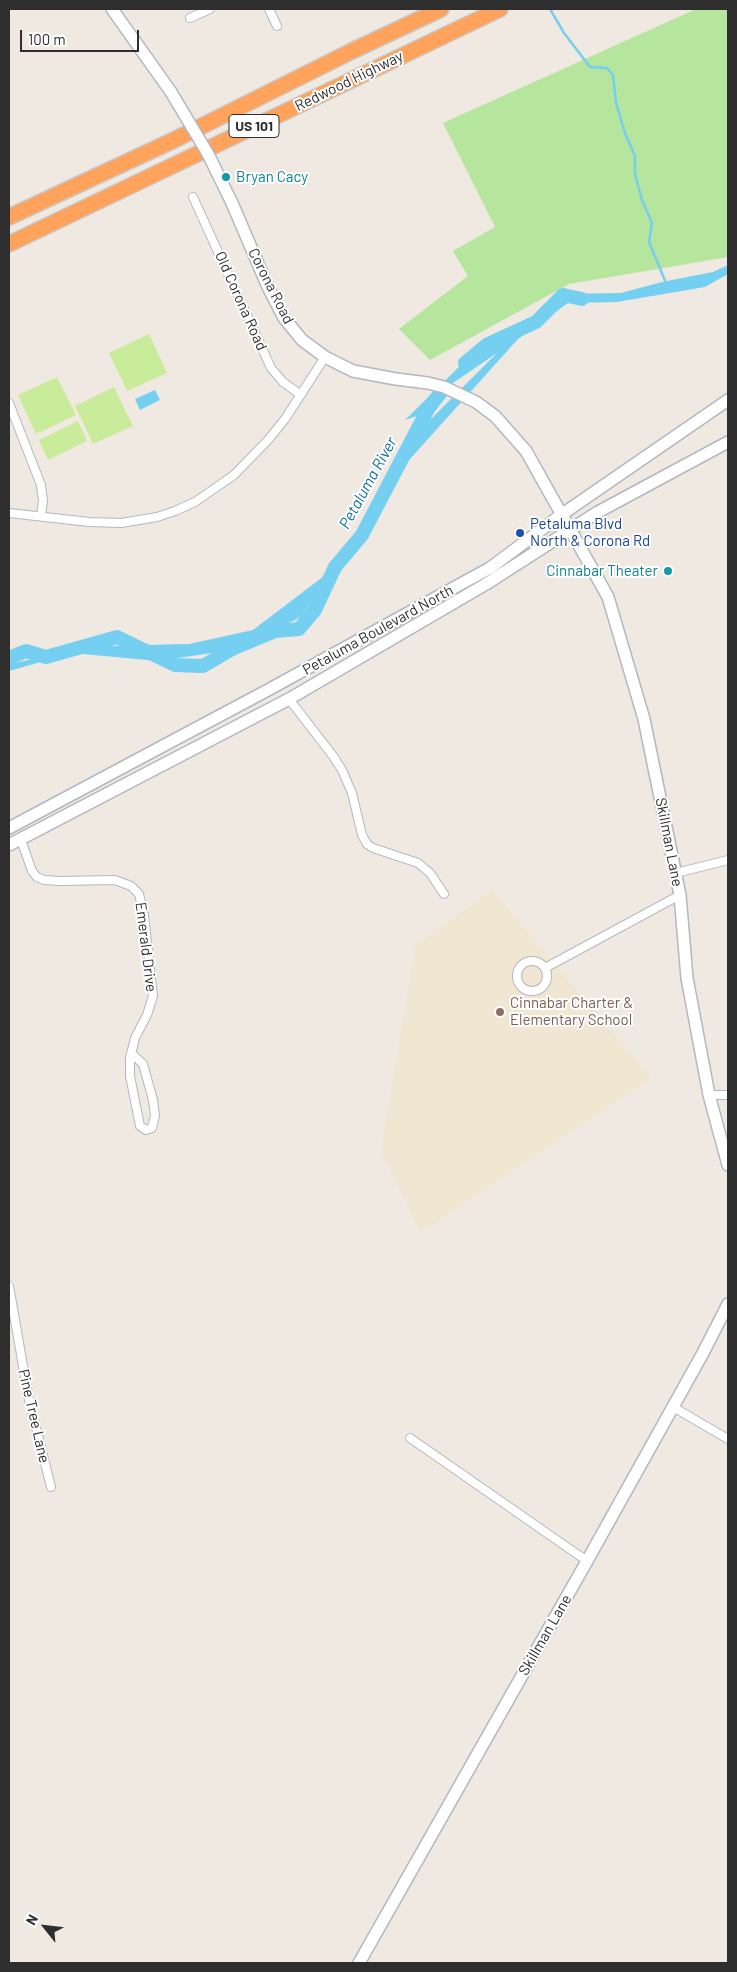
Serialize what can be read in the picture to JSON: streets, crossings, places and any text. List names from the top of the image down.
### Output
{
  "streets": {
    "highway": ["Redwood Highway", "US 101"],
    "main road": ["Corona Road", "Petaluma Boulevard North", "Skillman Lane"],
    "street": ["Old Corona Road", "Emerald Drive", "Pine Tree Lane"]
  },
  "crossings": [
    ["Corona Road", "Petaluma Boulevard North"],
    ["Corona Road", "Skillman Lane"],
    ["Petaluma Boulevard North", "Skillman Lane"],
    ["Petaluma Boulevard North", "Emerald Drive"]
  ],
  "water": ["Petaluma River"],
  "places": [
    "Bryan Cacy",
    "Petaluma Blvd North & Corona Rd",
    "Cinnabar Theater",
    "Cinnabar Charter & Elementary School"
  ],
  "scale_bar": "100 m",
  "north": "top left"
}
